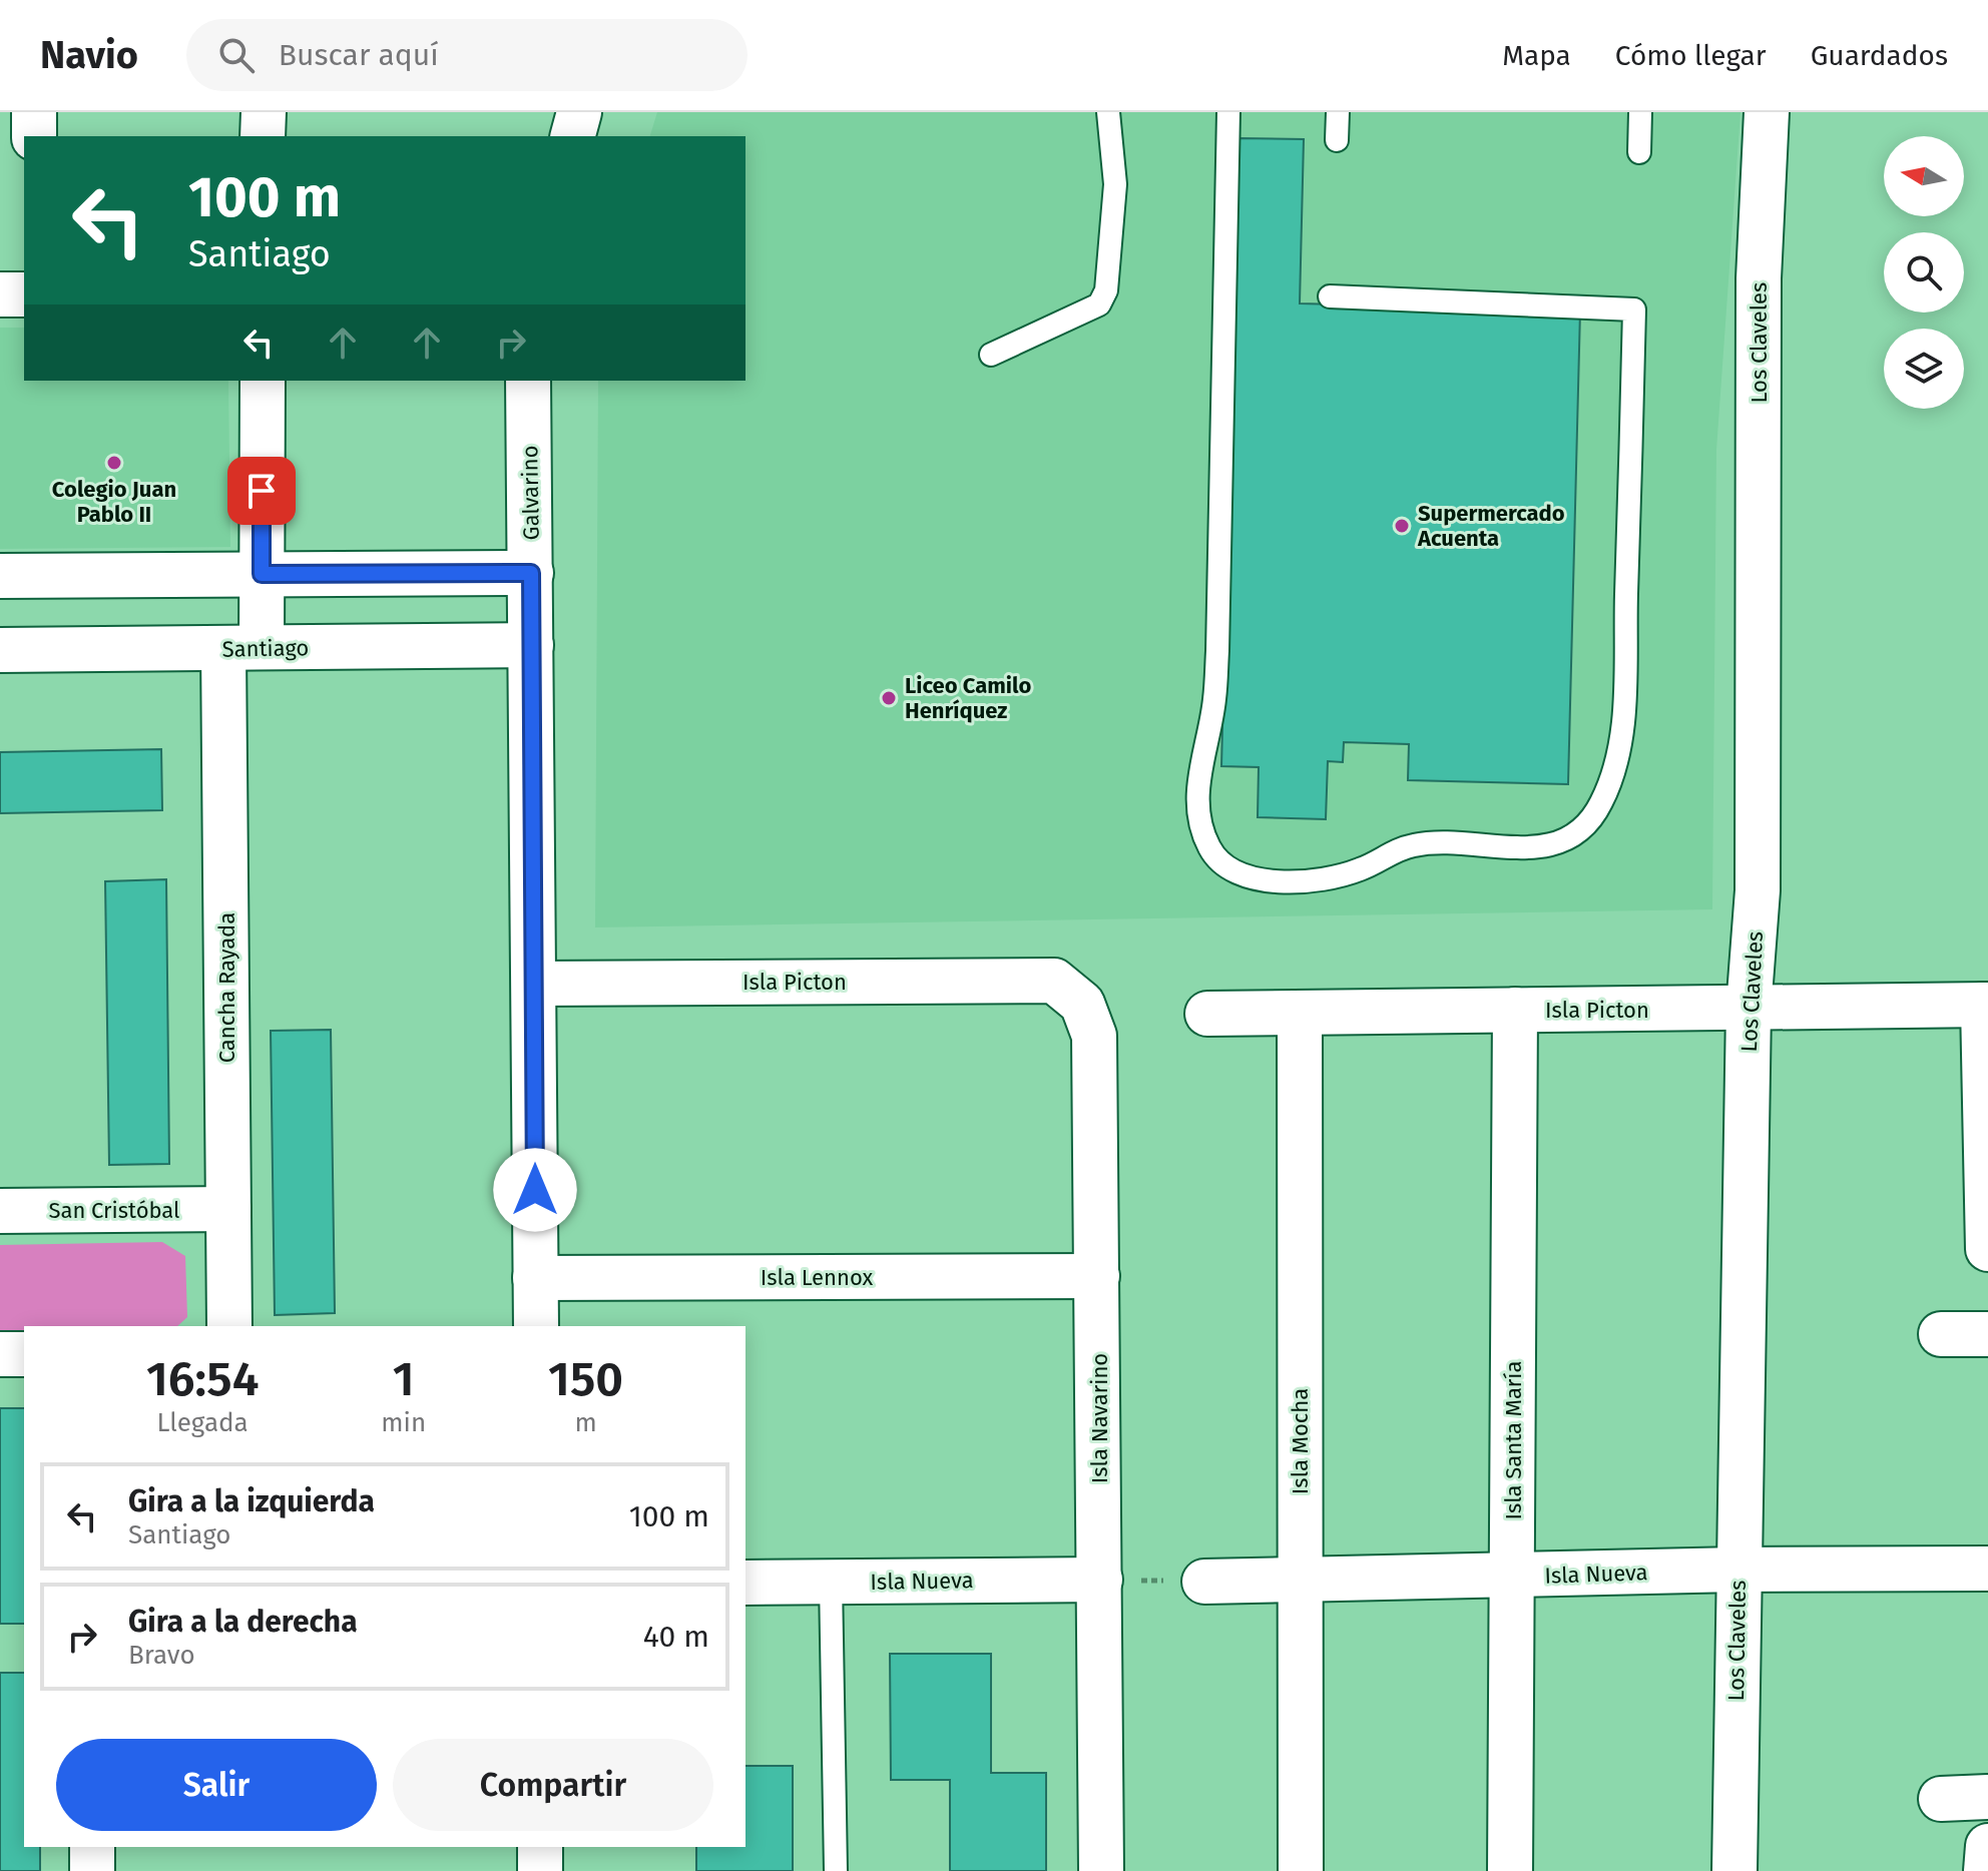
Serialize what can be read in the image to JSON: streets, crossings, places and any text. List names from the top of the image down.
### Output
{
  "streets": {
    "street": [
      "Los Claveles",
      "Galvarino",
      "Santiago",
      "Isla Picton",
      "Cancha Rayada",
      "San Cristóbal",
      "Isla Lennox",
      "Isla Navarino",
      "Isla Santa María",
      "Isla Mocha",
      "Isla Nueva"
    ]
  },
  "crossings": [
    ["Los Claveles", "Isla Picton"],
    ["Los Claveles", "Isla Nueva"],
    ["Galvarino", "Santiago"],
    ["Galvarino", "Isla Picton"],
    ["Galvarino", "Isla Lennox"],
    ["Santiago", "Cancha Rayada"],
    ["Isla Picton", "Isla Navarino"],
    ["Isla Picton", "Isla Santa María"],
    ["Isla Picton", "Isla Mocha"],
    ["Cancha Rayada", "San Cristóbal"],
    ["Isla Lennox", "Isla Navarino"],
    ["Isla Navarino", "Isla Nueva"],
    ["Isla Santa María", "Isla Nueva"],
    ["Isla Mocha", "Isla Nueva"]
  ],
  "places": ["Colegio Juan Pablo II", "Supermercado Acuenta", "Liceo Camilo Henríquez"],
  "north": "left",
  "page": {
    "header": "Navio",
    "search": "Buscar aquí",
    "nav": ["Mapa", "Cómo llegar", "Guardados"],
    "turn": ["100 m", "Santiago"],
    "eta": [
      "16:54",
      "Llegada",
      "1",
      "min",
      "150",
      "m"
    ],
    "list": [
      {
        "name": "Gira a la izquierda",
        "note": "Santiago",
        "value": "100 m"
      },
      {
        "name": "Gira a la derecha",
        "note": "Bravo",
        "value": "40 m"
      }
    ],
    "buttons": ["Salir", "Compartir"]
  }
}
